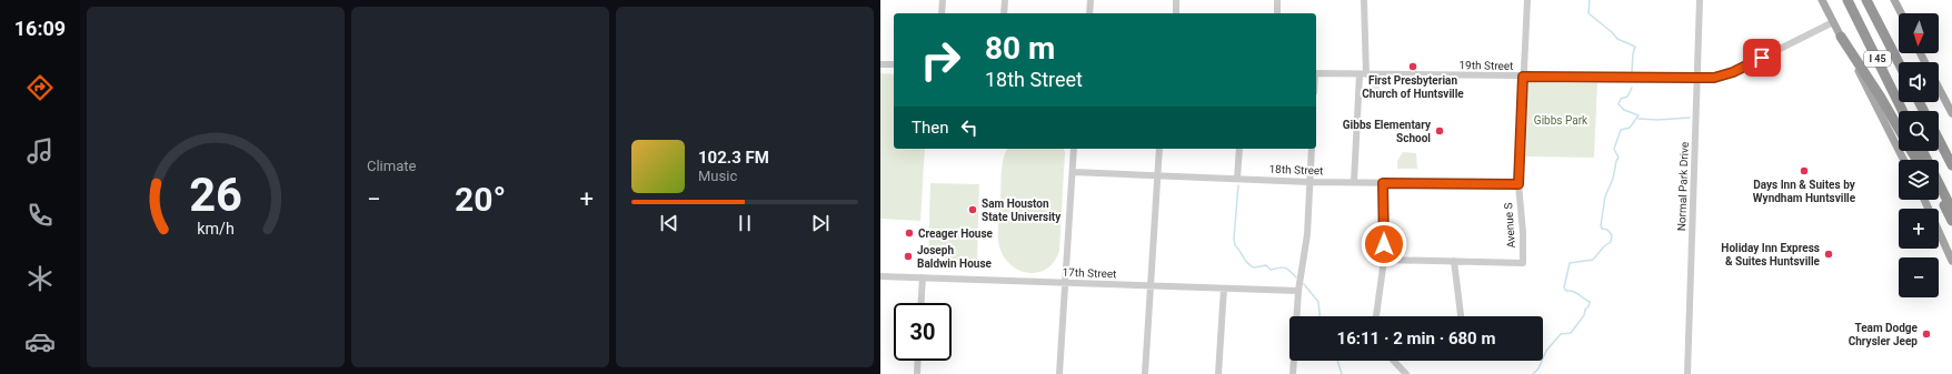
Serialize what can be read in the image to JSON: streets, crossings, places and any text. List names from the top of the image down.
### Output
{
  "streets": {
    "highway": ["I 45"],
    "street": [
      "19th Street",
      "18th Street",
      "Normal Park Drive",
      "Avenue S",
      "17th Street"
    ]
  },
  "crossings": [
    ["19th Street", "Normal Park Drive"],
    ["19th Street", "Avenue S"],
    ["18th Street", "Avenue S"]
  ],
  "parks": ["Gibbs Park"],
  "places": [
    "First Presbyterian Church of Huntsville",
    "Gibbs Elementary School",
    "Days Inn & Suites by Wyndham Huntsville",
    "Sam Houston State University",
    "Creager House",
    "Holiday Inn Express & Suites Huntsville",
    "Joseph Baldwin House",
    "Team Dodge Chrysler Jeep"
  ],
  "north": "bottom",
  "page": {
    "tabs": "16:09",
    "tile": "Climate",
    "map_buttons": ["+", "−"],
    "turn": ["80 m", "18th Street"],
    "then": "Then",
    "song": ["102.3 FM", "Music"],
    "heat": ["−", "20°", "+"],
    "limit": "30",
    "trip": "16:11 · 2 min · 680 m",
    "gauge": ["26", "km/h"]
  }
}
